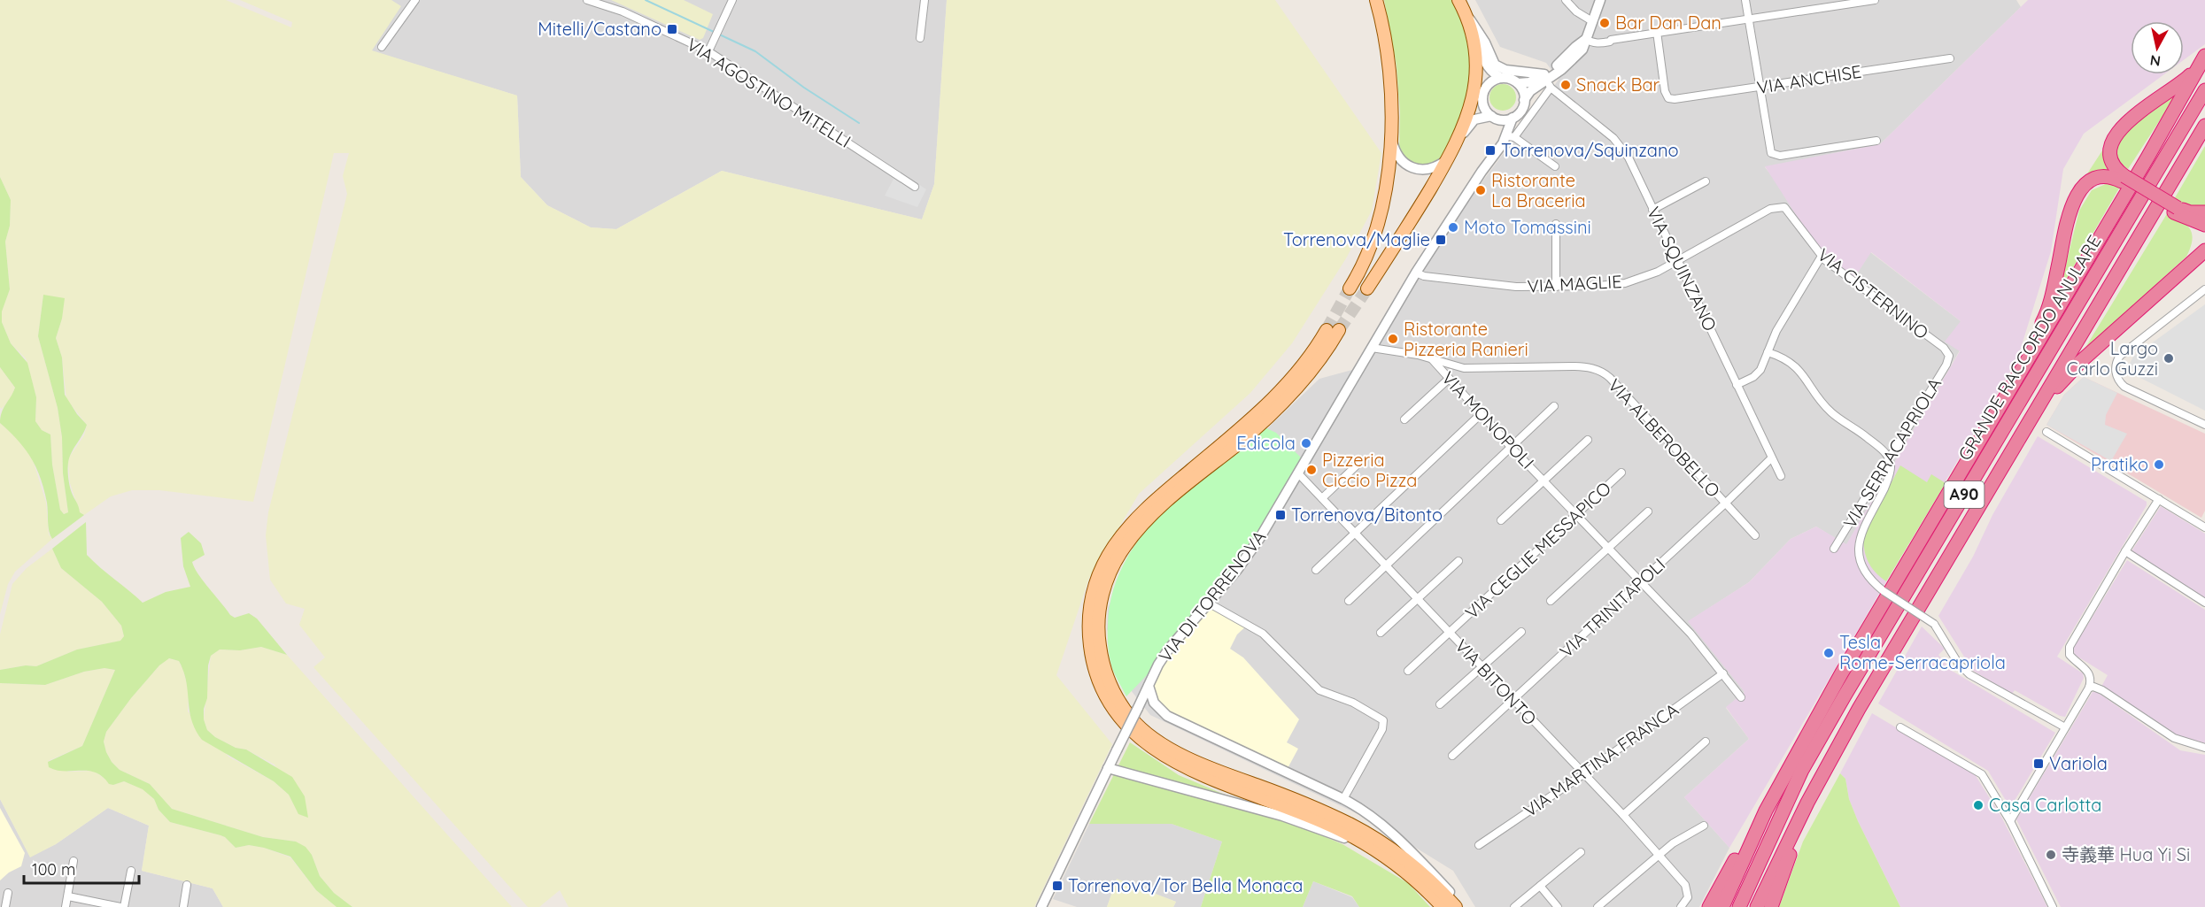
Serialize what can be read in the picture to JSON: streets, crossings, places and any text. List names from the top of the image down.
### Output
{
  "streets": {
    "highway": ["GRANDE RACCORDO ANULARE", "A90"],
    "street": [
      "VIA ANCHISE",
      "VIA AGOSTINO MITELLI",
      "VIA SQUINZANO",
      "VIA MAGLIE",
      "VIA CISTERNINO",
      "VIA MONOPOLI",
      "VIA ALBEROBELLO",
      "VIA SERRACAPRIOLA",
      "VIA CEGLIE MESSAPICO",
      "VIA DI TORRENOVA",
      "VIA TRINITAPOLI",
      "VIA BITONTO",
      "VIA MARTINA FRANCA"
    ]
  },
  "crossings": [
    ["VIA SQUINZANO", "VIA MAGLIE"],
    ["VIA SQUINZANO", "VIA DI TORRENOVA"],
    ["VIA SQUINZANO", "VIA TRINITAPOLI"],
    ["VIA MAGLIE", "VIA CISTERNINO"],
    ["VIA MAGLIE", "VIA DI TORRENOVA"],
    ["VIA CISTERNINO", "VIA SERRACAPRIOLA"],
    ["VIA MONOPOLI", "VIA ALBEROBELLO"],
    ["VIA MONOPOLI", "VIA CEGLIE MESSAPICO"],
    ["VIA MONOPOLI", "VIA TRINITAPOLI"],
    ["VIA MONOPOLI", "VIA MARTINA FRANCA"],
    ["VIA ALBEROBELLO", "VIA DI TORRENOVA"],
    ["VIA ALBEROBELLO", "VIA TRINITAPOLI"],
    ["VIA CEGLIE MESSAPICO", "VIA BITONTO"],
    ["VIA DI TORRENOVA", "VIA BITONTO"],
    ["VIA TRINITAPOLI", "VIA BITONTO"],
    ["VIA BITONTO", "VIA MARTINA FRANCA"]
  ],
  "places": {
    "other": [
      "Bar Dan Dan",
      "Snack Bar",
      "Ristorante La Braceria",
      "Moto Tomassini",
      "Ristorante Pizzeria Ranieri",
      "Largo Carlo Guzzi",
      "Edicola",
      "Pratiko",
      "Pizzeria Ciccio Pizza",
      "Tesla Rome-Serracapriola",
      "Casa Carlotta",
      "寺義華 Hua Yi Si"
    ],
    "transit": [
      "Mitelli/Castano",
      "Torrenova/Squinzano",
      "Torrenova/Maglie",
      "Torrenova/Bitonto",
      "Variola",
      "Torrenova/Tor Bella Monaca"
    ]
  },
  "scale_bar": "100 m",
  "north": "bottom"
}
